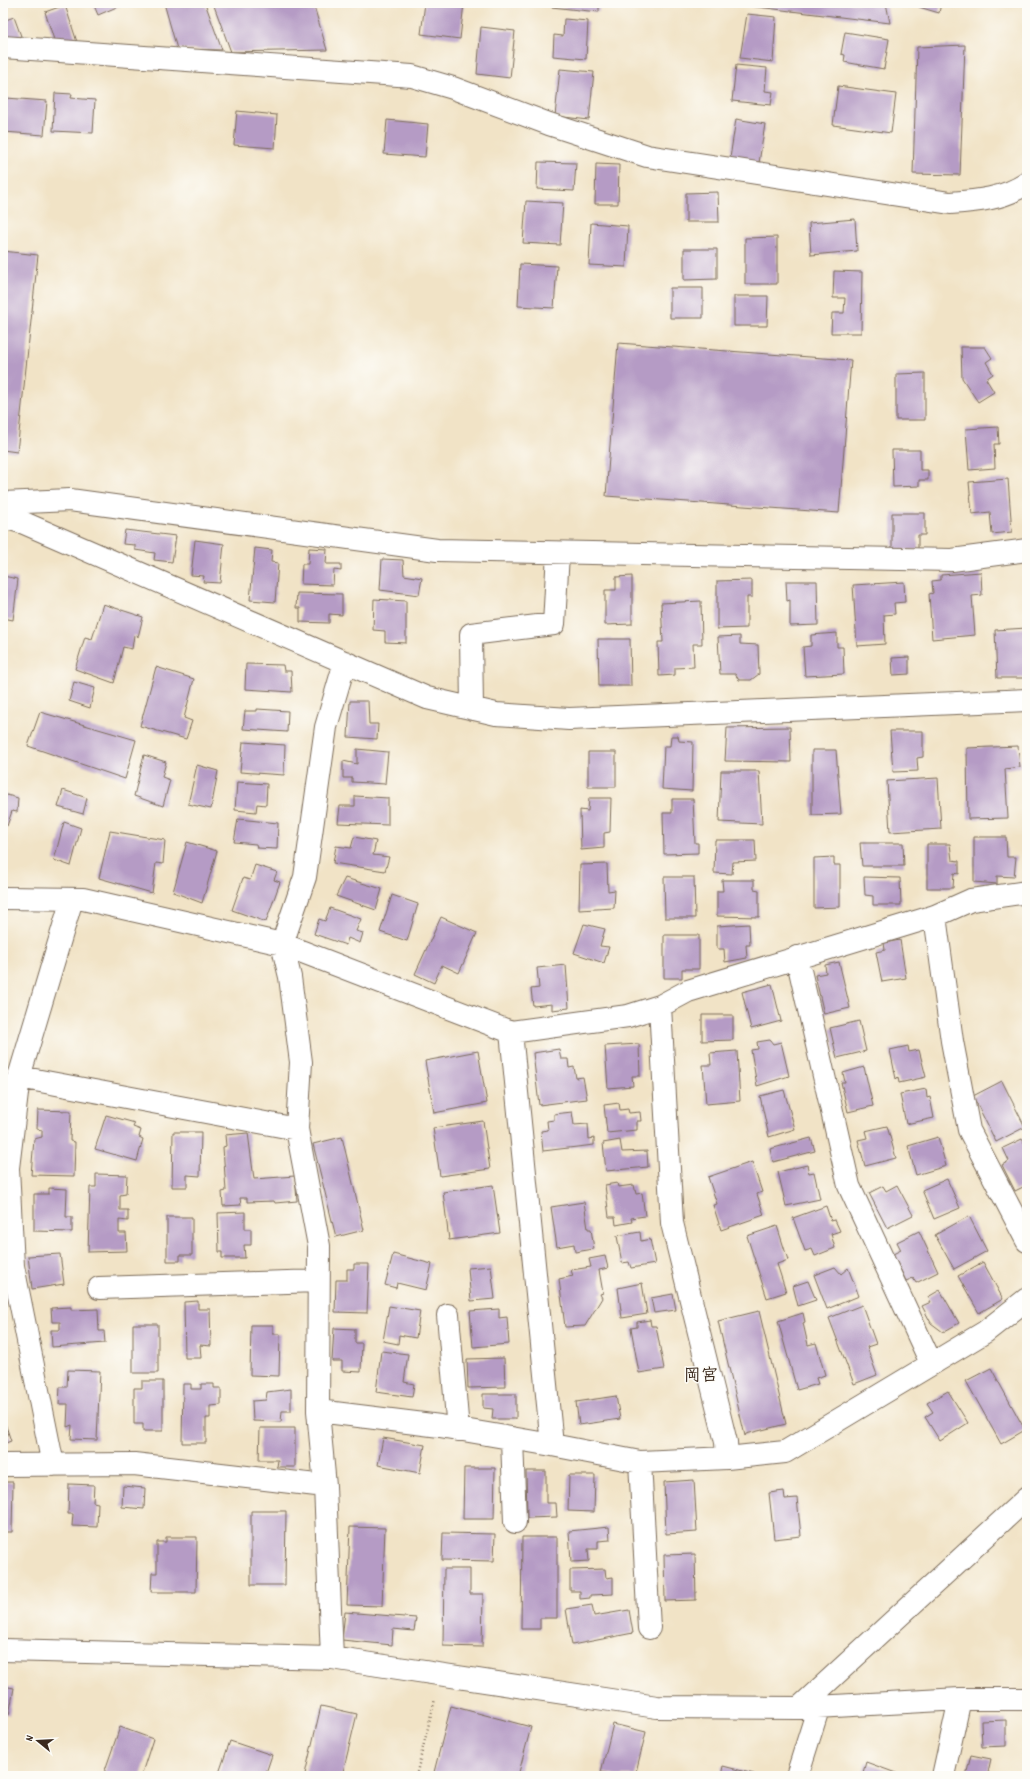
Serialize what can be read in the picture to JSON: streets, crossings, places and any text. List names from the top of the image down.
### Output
{
  "districts": ["岡宮"],
  "north": "left"
}
